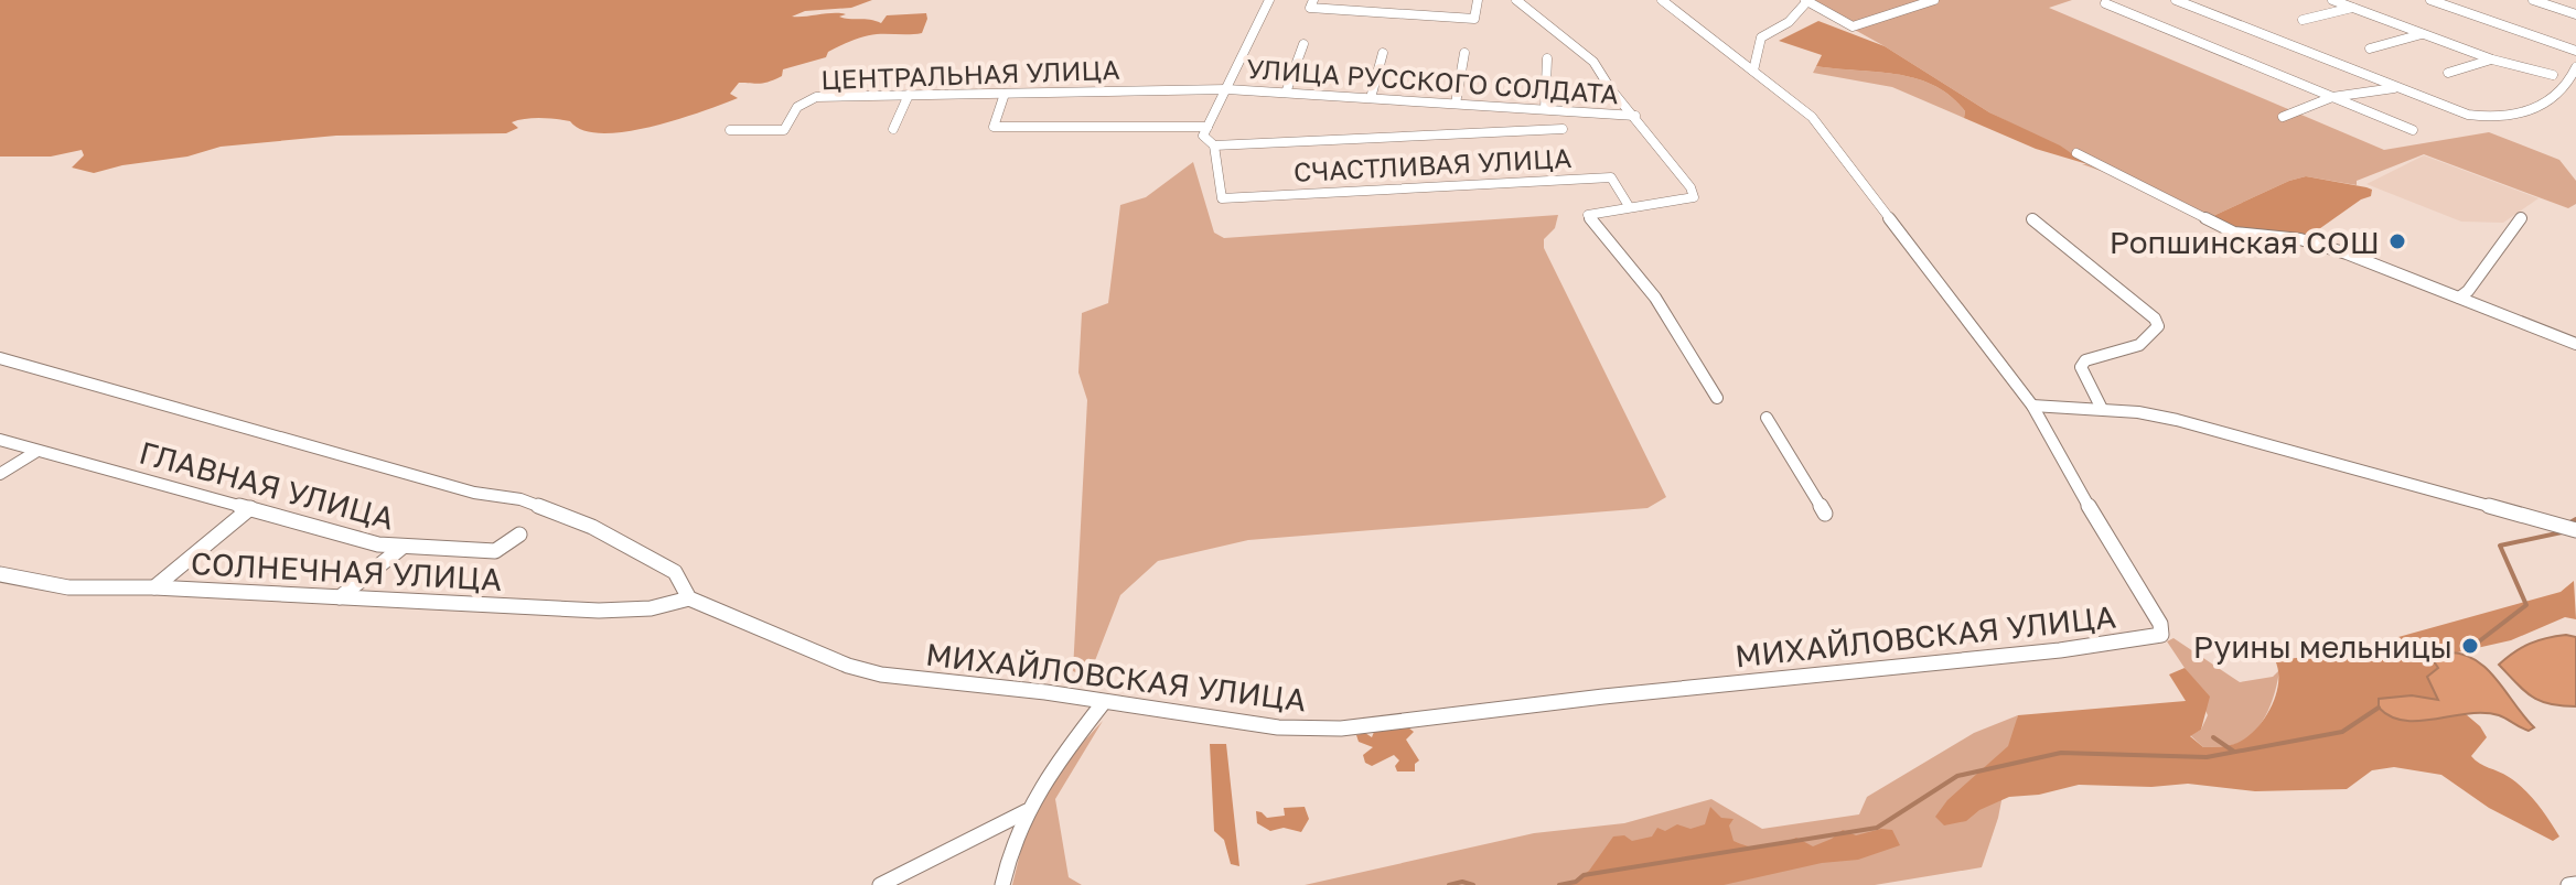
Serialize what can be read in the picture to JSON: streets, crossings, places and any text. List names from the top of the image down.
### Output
{
  "streets": {
    "street": [
      "ЦЕНТРАЛЬНАЯ УЛИЦА",
      "УЛИЦА РУССКОГО СОЛДАТА",
      "СЧАСТЛИВАЯ УЛИЦА",
      "ГЛАВНАЯ УЛИЦА",
      "СОЛНЕЧНАЯ УЛИЦА",
      "МИХАЙЛОВСКАЯ УЛИЦА"
    ]
  },
  "crossings": [
    ["ЦЕНТРАЛЬНАЯ УЛИЦА", "УЛИЦА РУССКОГО СОЛДАТА"],
    ["СОЛНЕЧНАЯ УЛИЦА", "МИХАЙЛОВСКАЯ УЛИЦА"]
  ],
  "places": ["Ропшинская СОШ", "Руины мельницы"]
}
